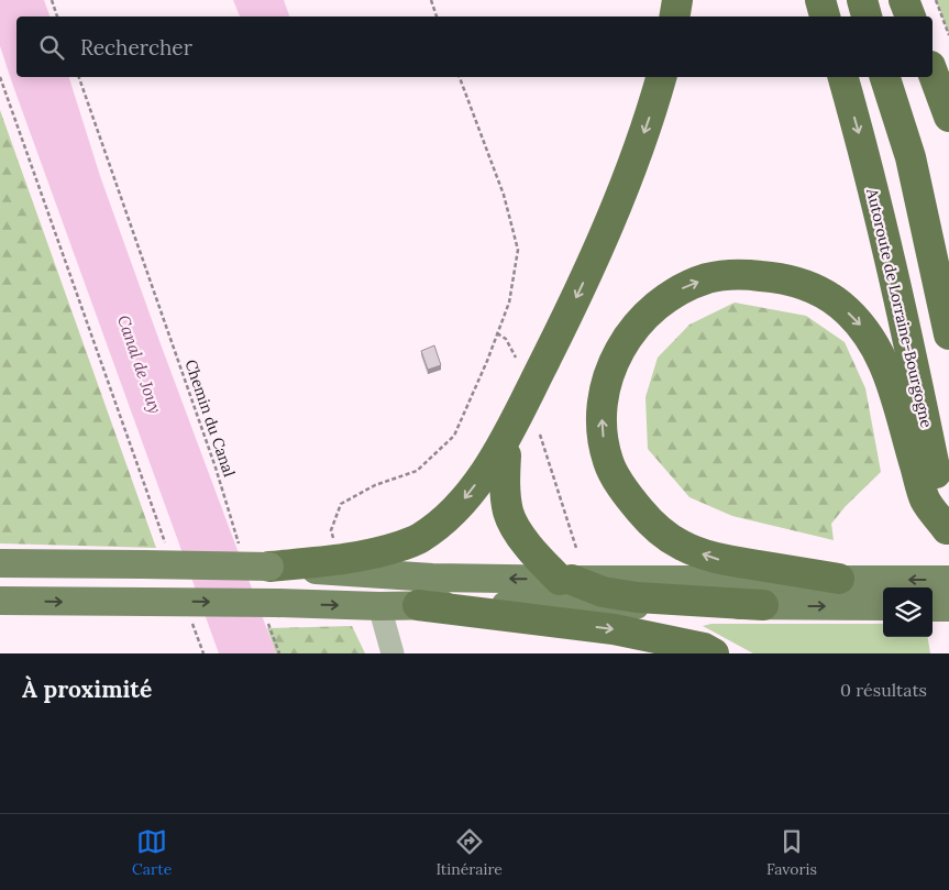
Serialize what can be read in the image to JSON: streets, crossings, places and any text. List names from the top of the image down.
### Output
{
  "streets": {
    "highway": ["Autoroute de Lorraine-Bourgogne"],
    "path": ["Chemin du Canal"]
  },
  "water": ["Canal de Jouy"],
  "page": {
    "search": "Rechercher",
    "heading": ["À proximité", "0 résultats"],
    "nav": ["Carte", "Itinéraire", "Favoris"]
  }
}
